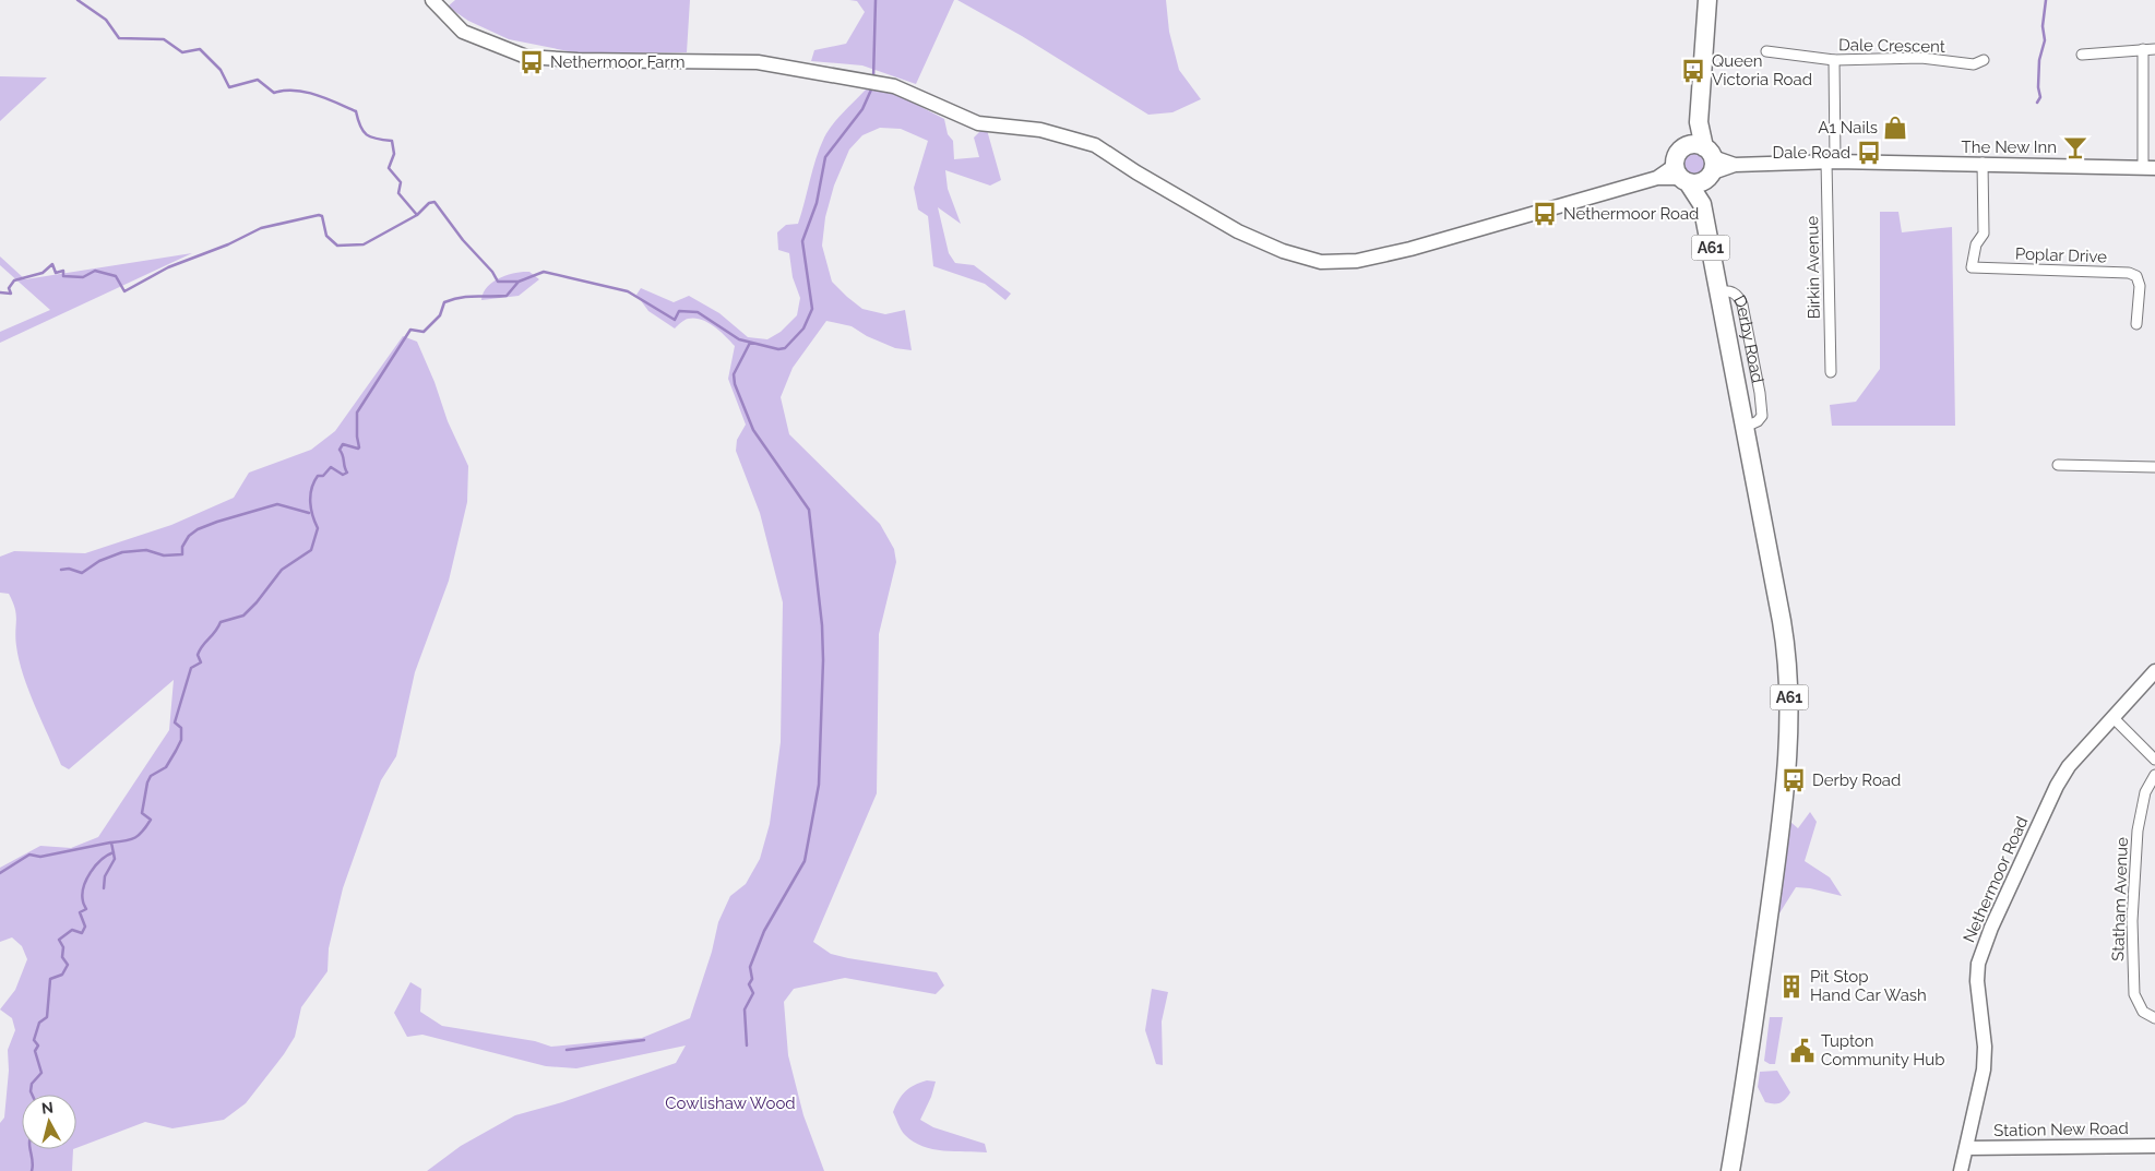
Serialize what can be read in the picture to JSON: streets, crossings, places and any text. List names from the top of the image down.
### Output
{
  "streets": {
    "highway": ["A61", "Derby Road"],
    "street": [
      "Dale Crescent",
      "Poplar Drive",
      "Birkin Avenue",
      "Nethermoor Road",
      "Statham Avenue",
      "Station New Road"
    ]
  },
  "crossings": [
    ["A61", "Derby Road"],
    ["Nethermoor Road", "Station New Road"]
  ],
  "parks": ["Cowlishaw Wood"],
  "places": {
    "bus stop": [
      "Nethermoor Farm",
      "Queen Victoria Road",
      "Dale Road",
      "Nethermoor Road",
      "Derby Road"
    ],
    "shop": ["A1 Nails"],
    "bar": ["The New Inn"],
    "building": ["Pit Stop Hand Car Wash"],
    "public building": ["Tupton Community Hub"]
  },
  "north": "top"
}
